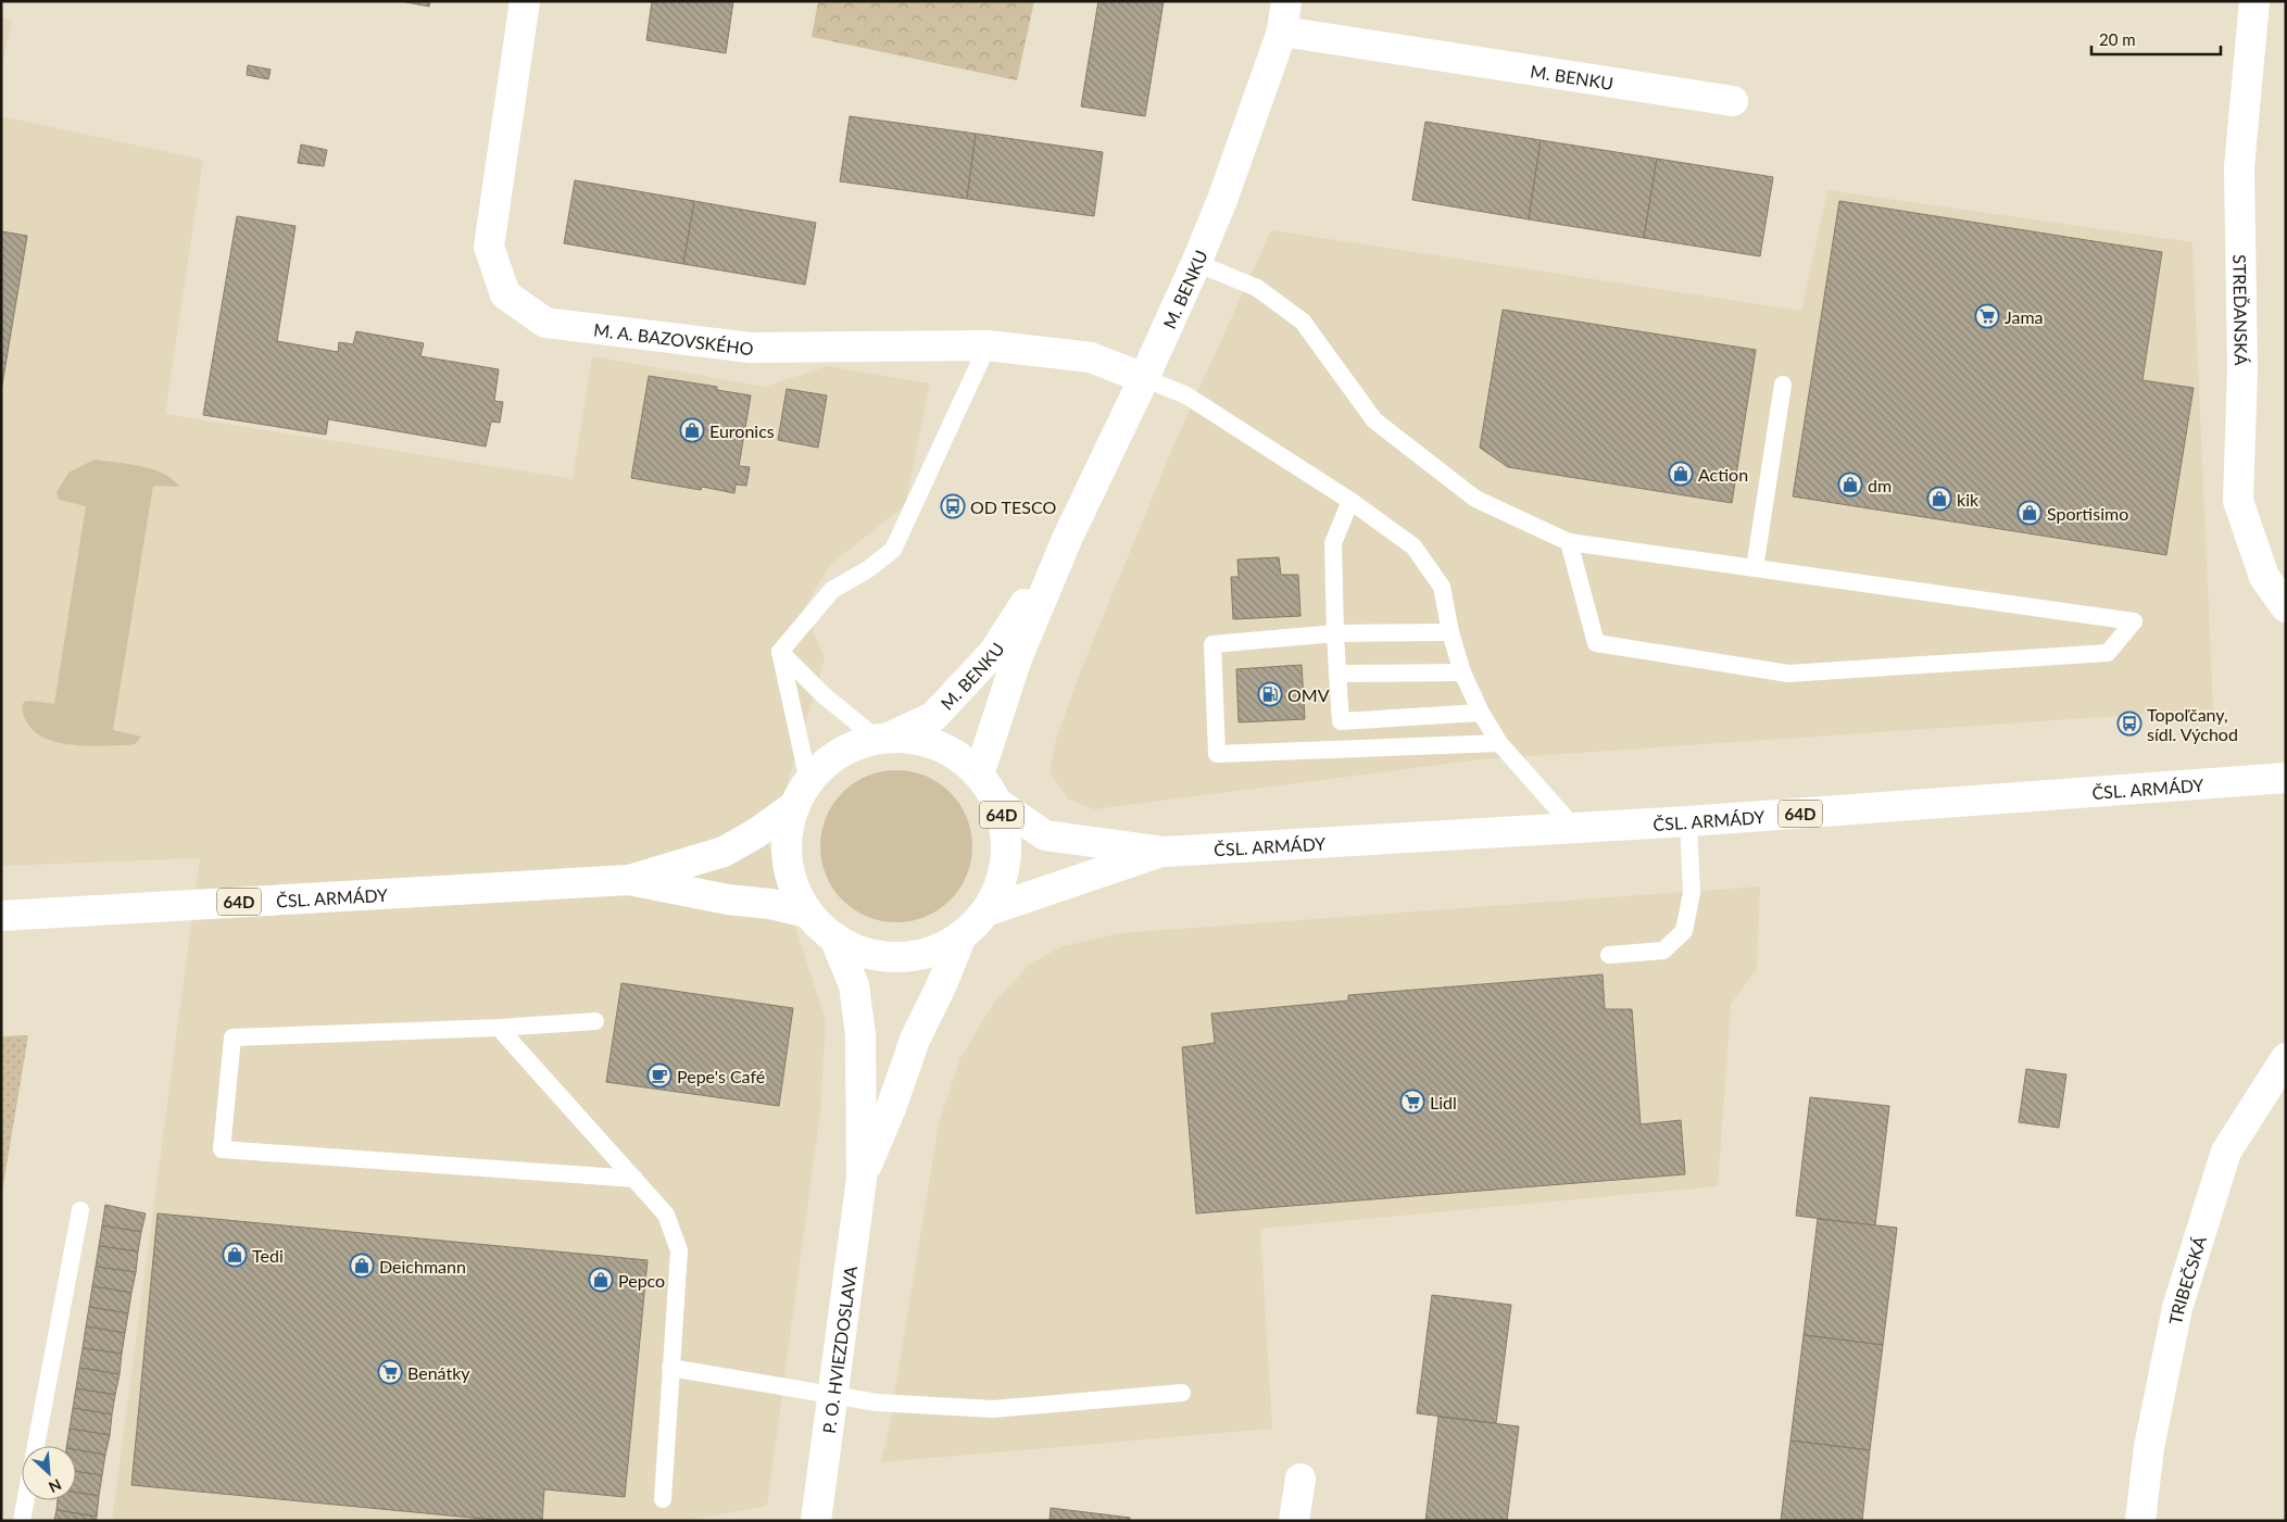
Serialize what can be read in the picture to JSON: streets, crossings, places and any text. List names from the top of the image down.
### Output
{
  "streets": {
    "street": [
      "M. BENKU",
      "STREĎANSKÁ",
      "M. A. BAZOVSKÉHO",
      "ČSL. ARMÁDY",
      "64D",
      "TRIBEČSKÁ",
      "P. O. HVIEZDOSLAVA"
    ]
  },
  "crossings": [
    ["M. BENKU", "M. A. BAZOVSKÉHO"],
    ["M. BENKU", "64D"],
    ["ČSL. ARMÁDY", "64D"],
    ["64D", "P. O. HVIEZDOSLAVA"]
  ],
  "places": {
    "supermarket": ["Jama", "Lidl", "Benátky"],
    "shop": [
      "Euronics",
      "Action",
      "dm",
      "kik",
      "Sportisimo",
      "Tedi",
      "Deichmann",
      "Pepco"
    ],
    "bus stop": ["OD TESCO", "Topoľčany, sídl. Východ"],
    "fuel station": ["OMV"],
    "cafe": ["Pepe's Café"]
  },
  "scale_bar": "20 m",
  "north": "bottom right"
}
